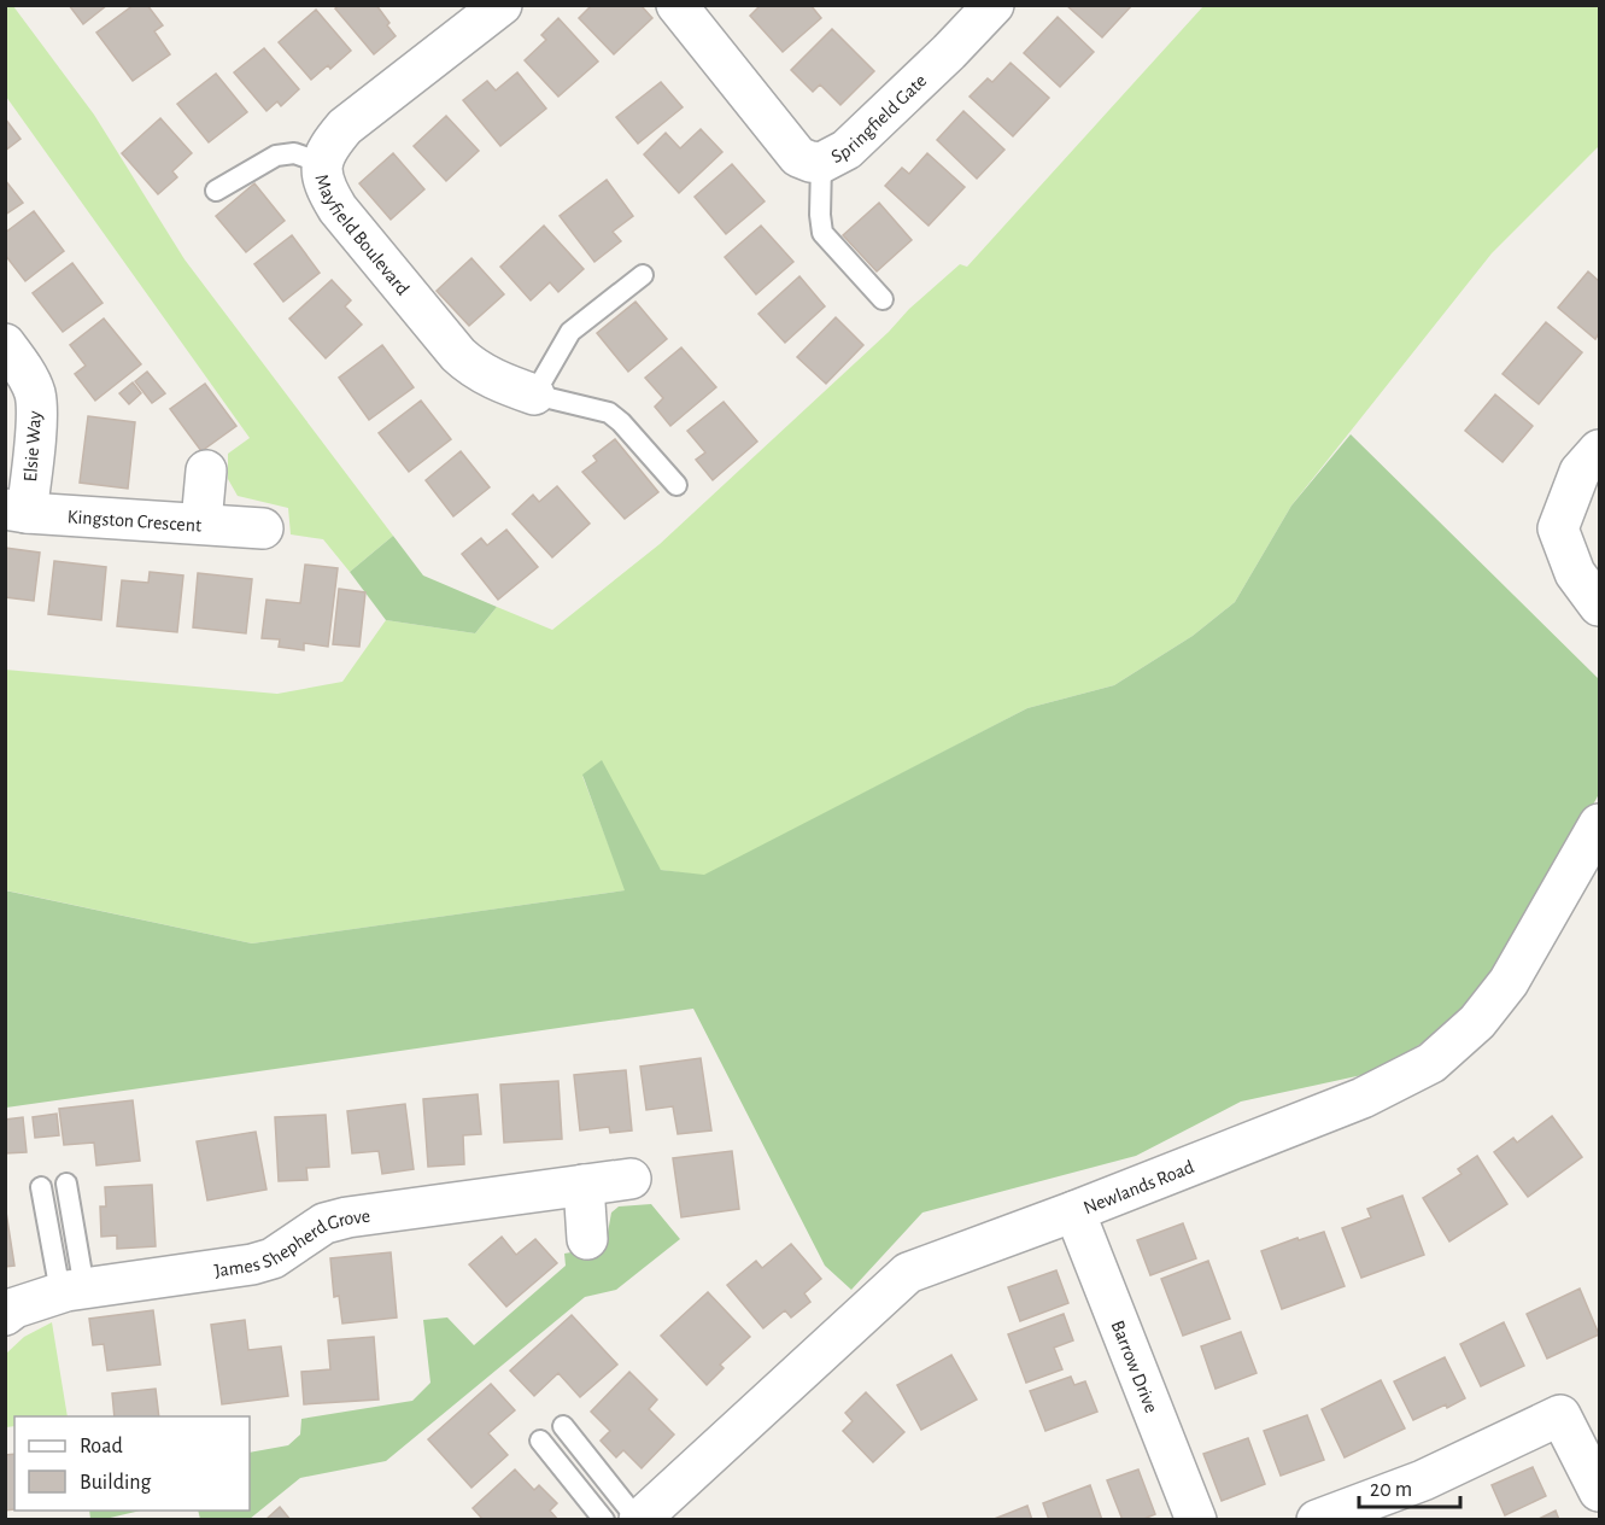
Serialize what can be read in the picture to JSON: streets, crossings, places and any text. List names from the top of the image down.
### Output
{
  "streets": {
    "street": [
      "Springfield Gate",
      "Mayfield Boulevard",
      "Elsie Way",
      "Kingston Crescent",
      "Newlands Road",
      "James Shepherd Grove",
      "Barrow Drive"
    ]
  },
  "crossings": [
    ["Elsie Way", "Kingston Crescent"],
    ["Newlands Road", "Barrow Drive"]
  ],
  "legend": ["Road", "Building"],
  "scale_bar": "20 m"
}
